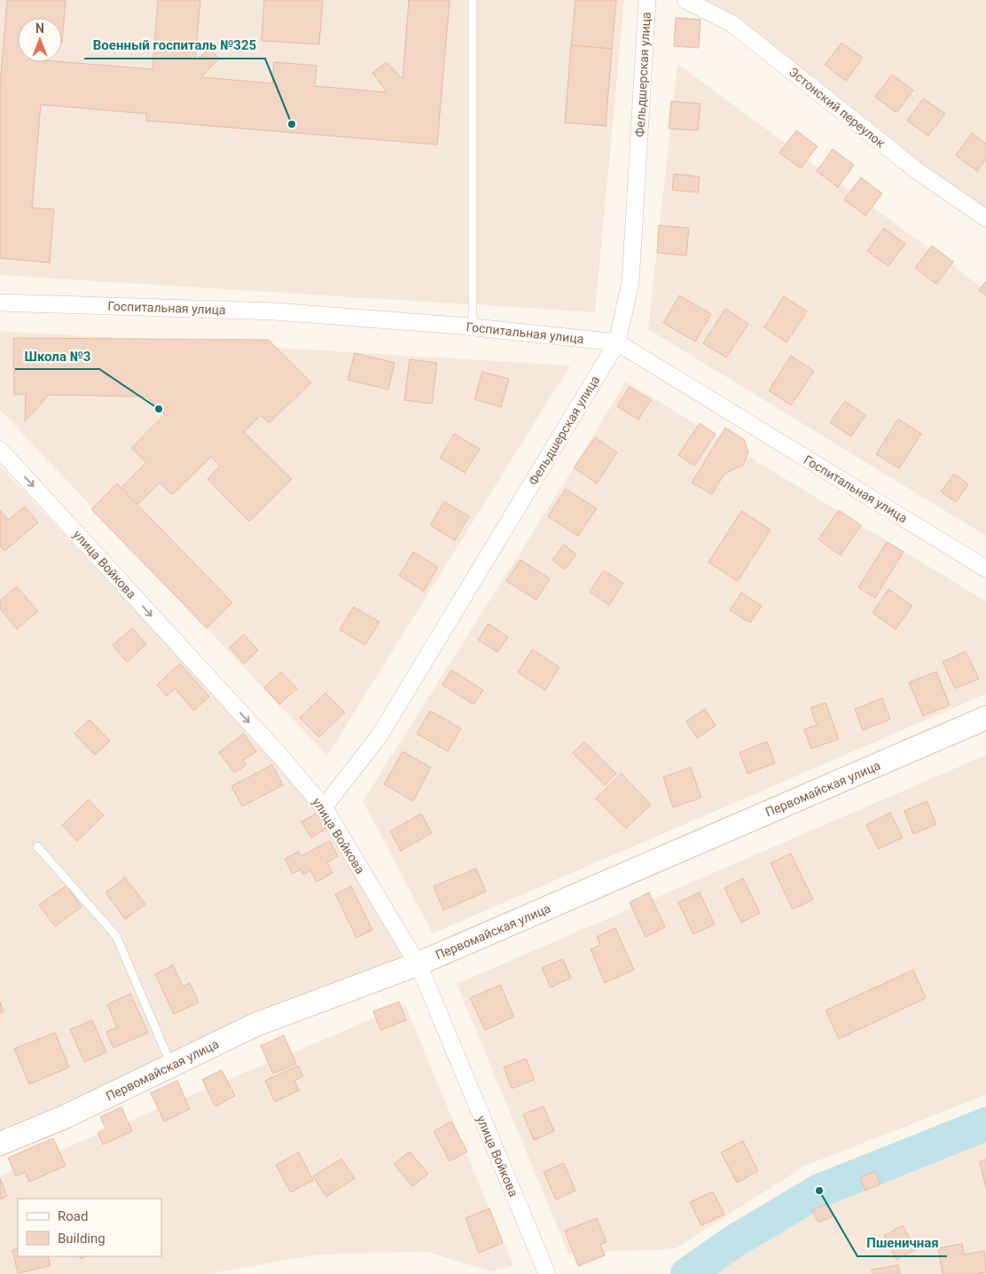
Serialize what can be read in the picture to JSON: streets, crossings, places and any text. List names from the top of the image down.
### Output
{
  "streets": {
    "street": [
      "Фельдшерская улица",
      "Эстонский переулок",
      "Госпитальная улица",
      "улица Войкова",
      "Первомайская улица"
    ]
  },
  "crossings": [
    ["Фельдшерская улица", "Госпитальная улица"],
    ["Фельдшерская улица", "улица Войкова"],
    ["улица Войкова", "Первомайская улица"]
  ],
  "one_way": ["улица Войкова"],
  "places": ["Военный госпиталь №325", "Школа №3", "Пшеничная"],
  "legend": ["Road", "Building"],
  "north": "top"
}
